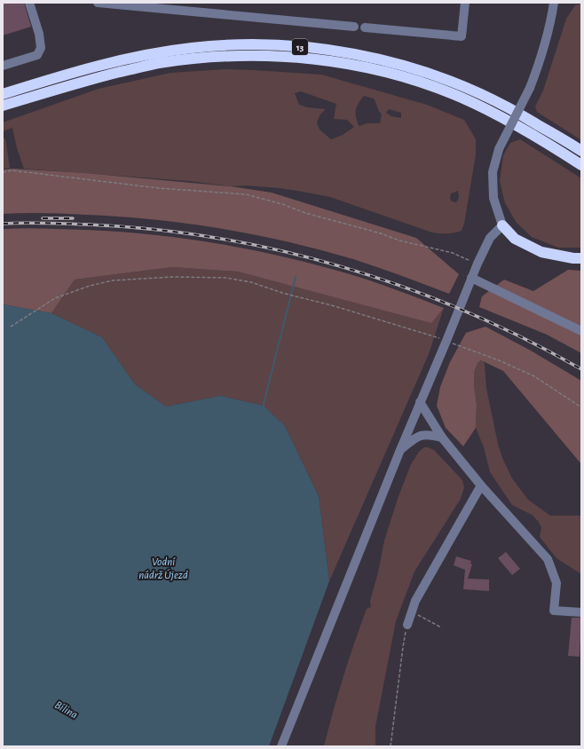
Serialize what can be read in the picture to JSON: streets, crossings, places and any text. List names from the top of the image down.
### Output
{
  "streets": {
    "highway": ["13"]
  },
  "water": ["Vodní nádrž Újezd", "Bílina"]
}
